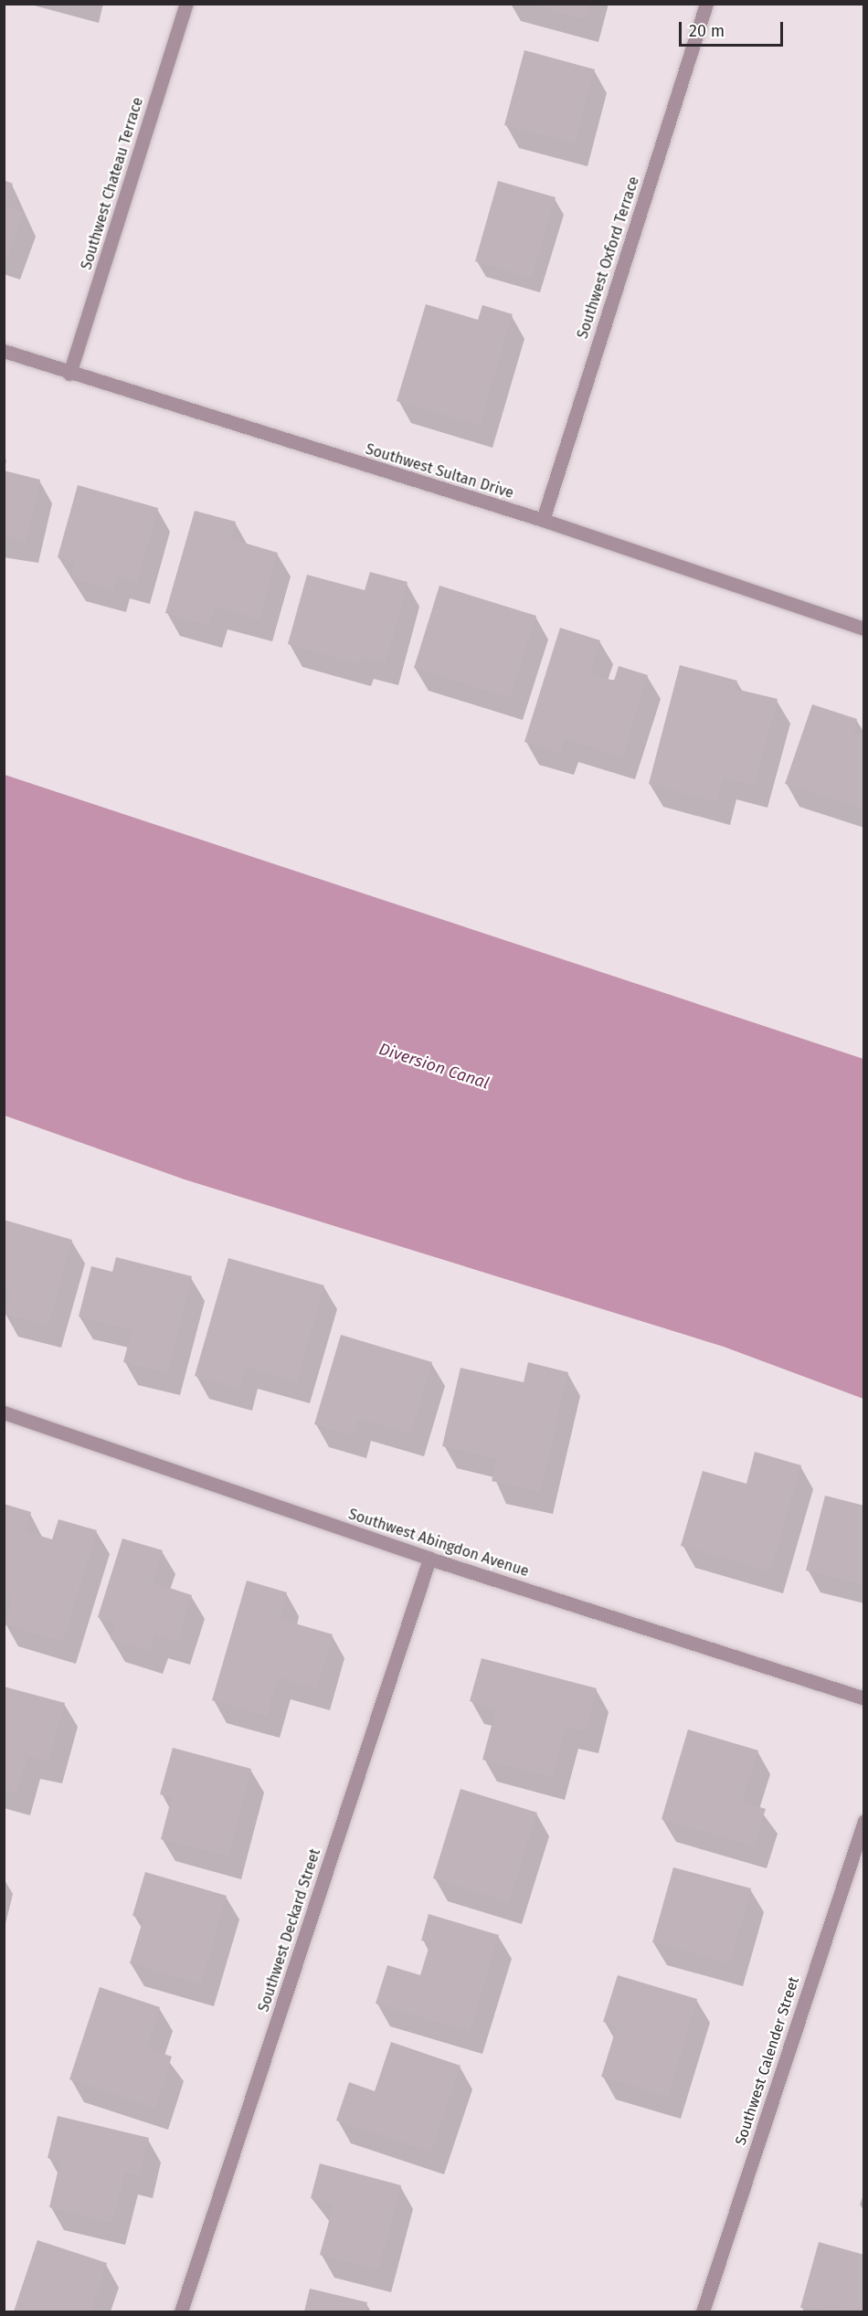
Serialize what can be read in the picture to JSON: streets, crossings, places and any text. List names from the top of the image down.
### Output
{
  "streets": {
    "street": [
      "Southwest Chateau Terrace",
      "Southwest Oxford Terrace",
      "Southwest Sultan Drive",
      "Southwest Abingdon Avenue",
      "Southwest Deckard Street",
      "Southwest Calender Street"
    ]
  },
  "crossings": [
    ["Southwest Chateau Terrace", "Southwest Sultan Drive"],
    ["Southwest Oxford Terrace", "Southwest Sultan Drive"],
    ["Southwest Abingdon Avenue", "Southwest Deckard Street"]
  ],
  "water": ["Diversion Canal"],
  "scale_bar": "20 m"
}
